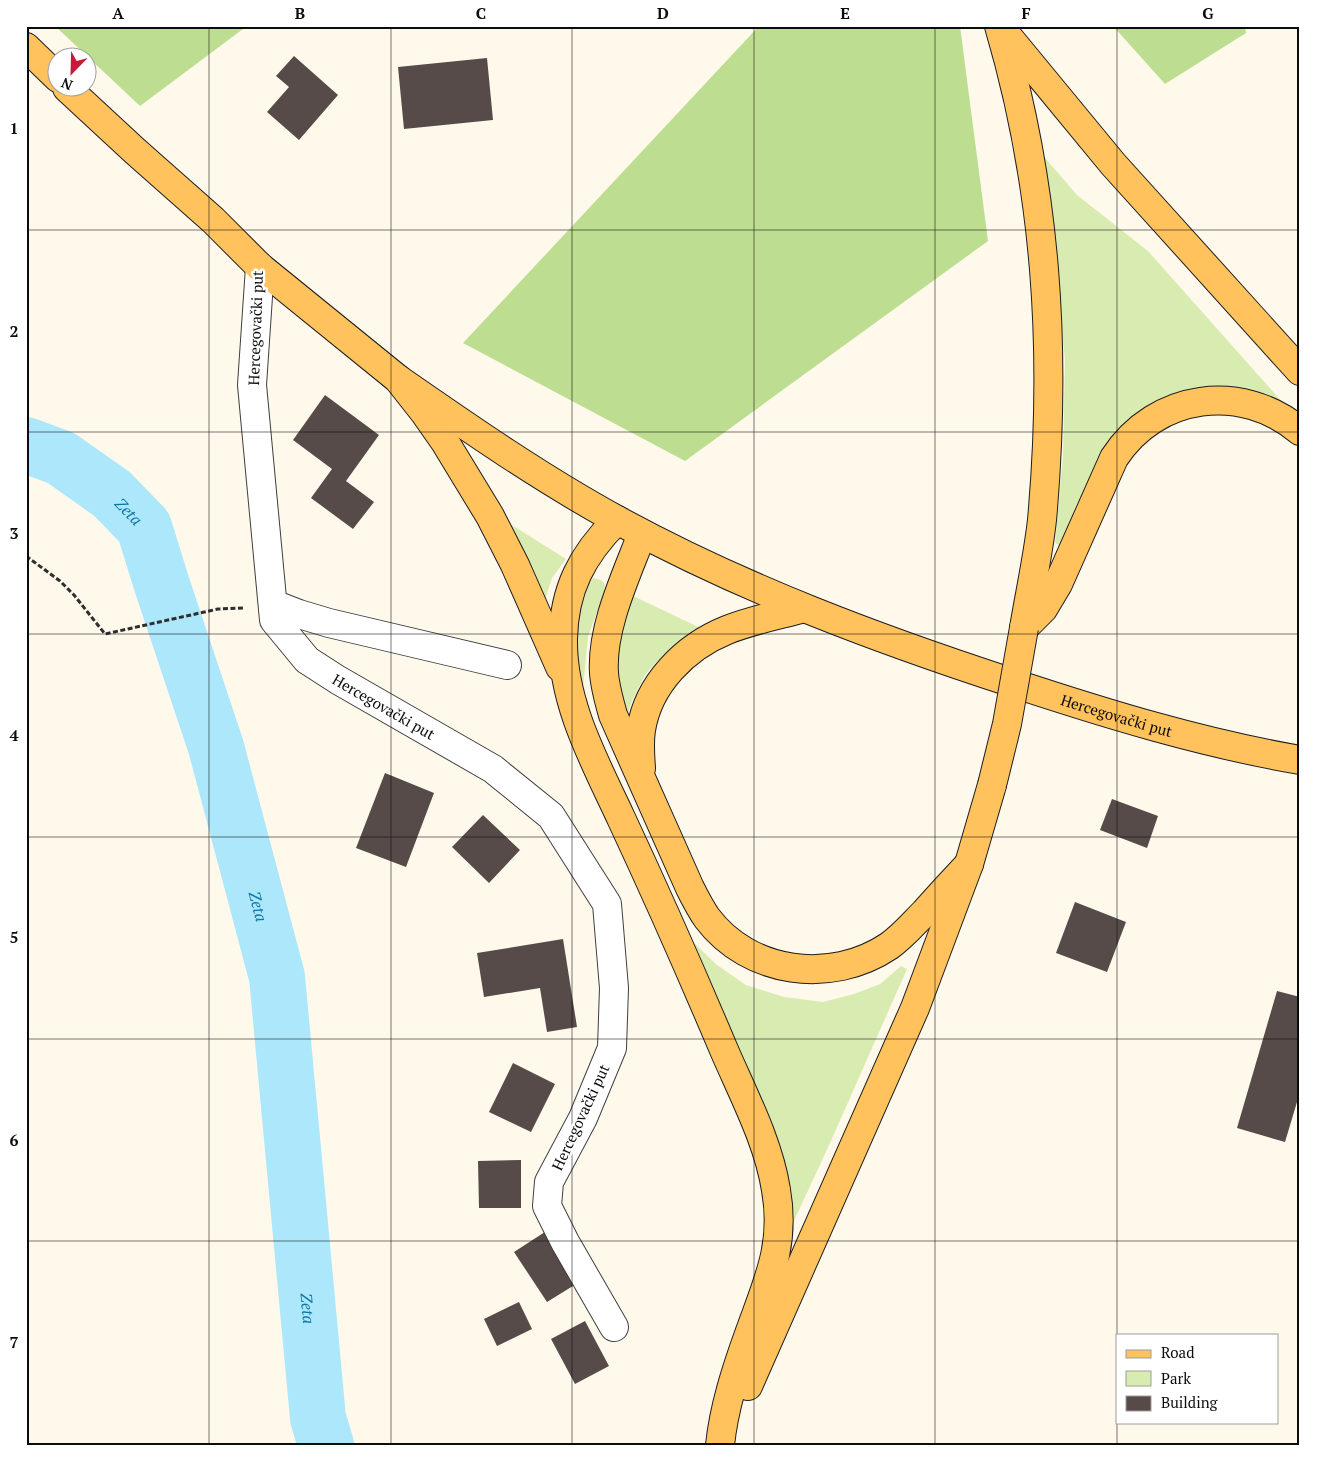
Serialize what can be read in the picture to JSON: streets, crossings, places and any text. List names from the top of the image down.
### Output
{
  "streets": {
    "main road": ["Hercegovački put"]
  },
  "water": ["Zeta"],
  "legend": ["Road", "Park", "Building"],
  "north": "bottom left",
  "grid": {
    "columns": [
      "A",
      "B",
      "C",
      "D",
      "E",
      "F",
      "G"
    ],
    "rows": [
      "1",
      "2",
      "3",
      "4",
      "5",
      "6",
      "7"
    ]
  }
}
